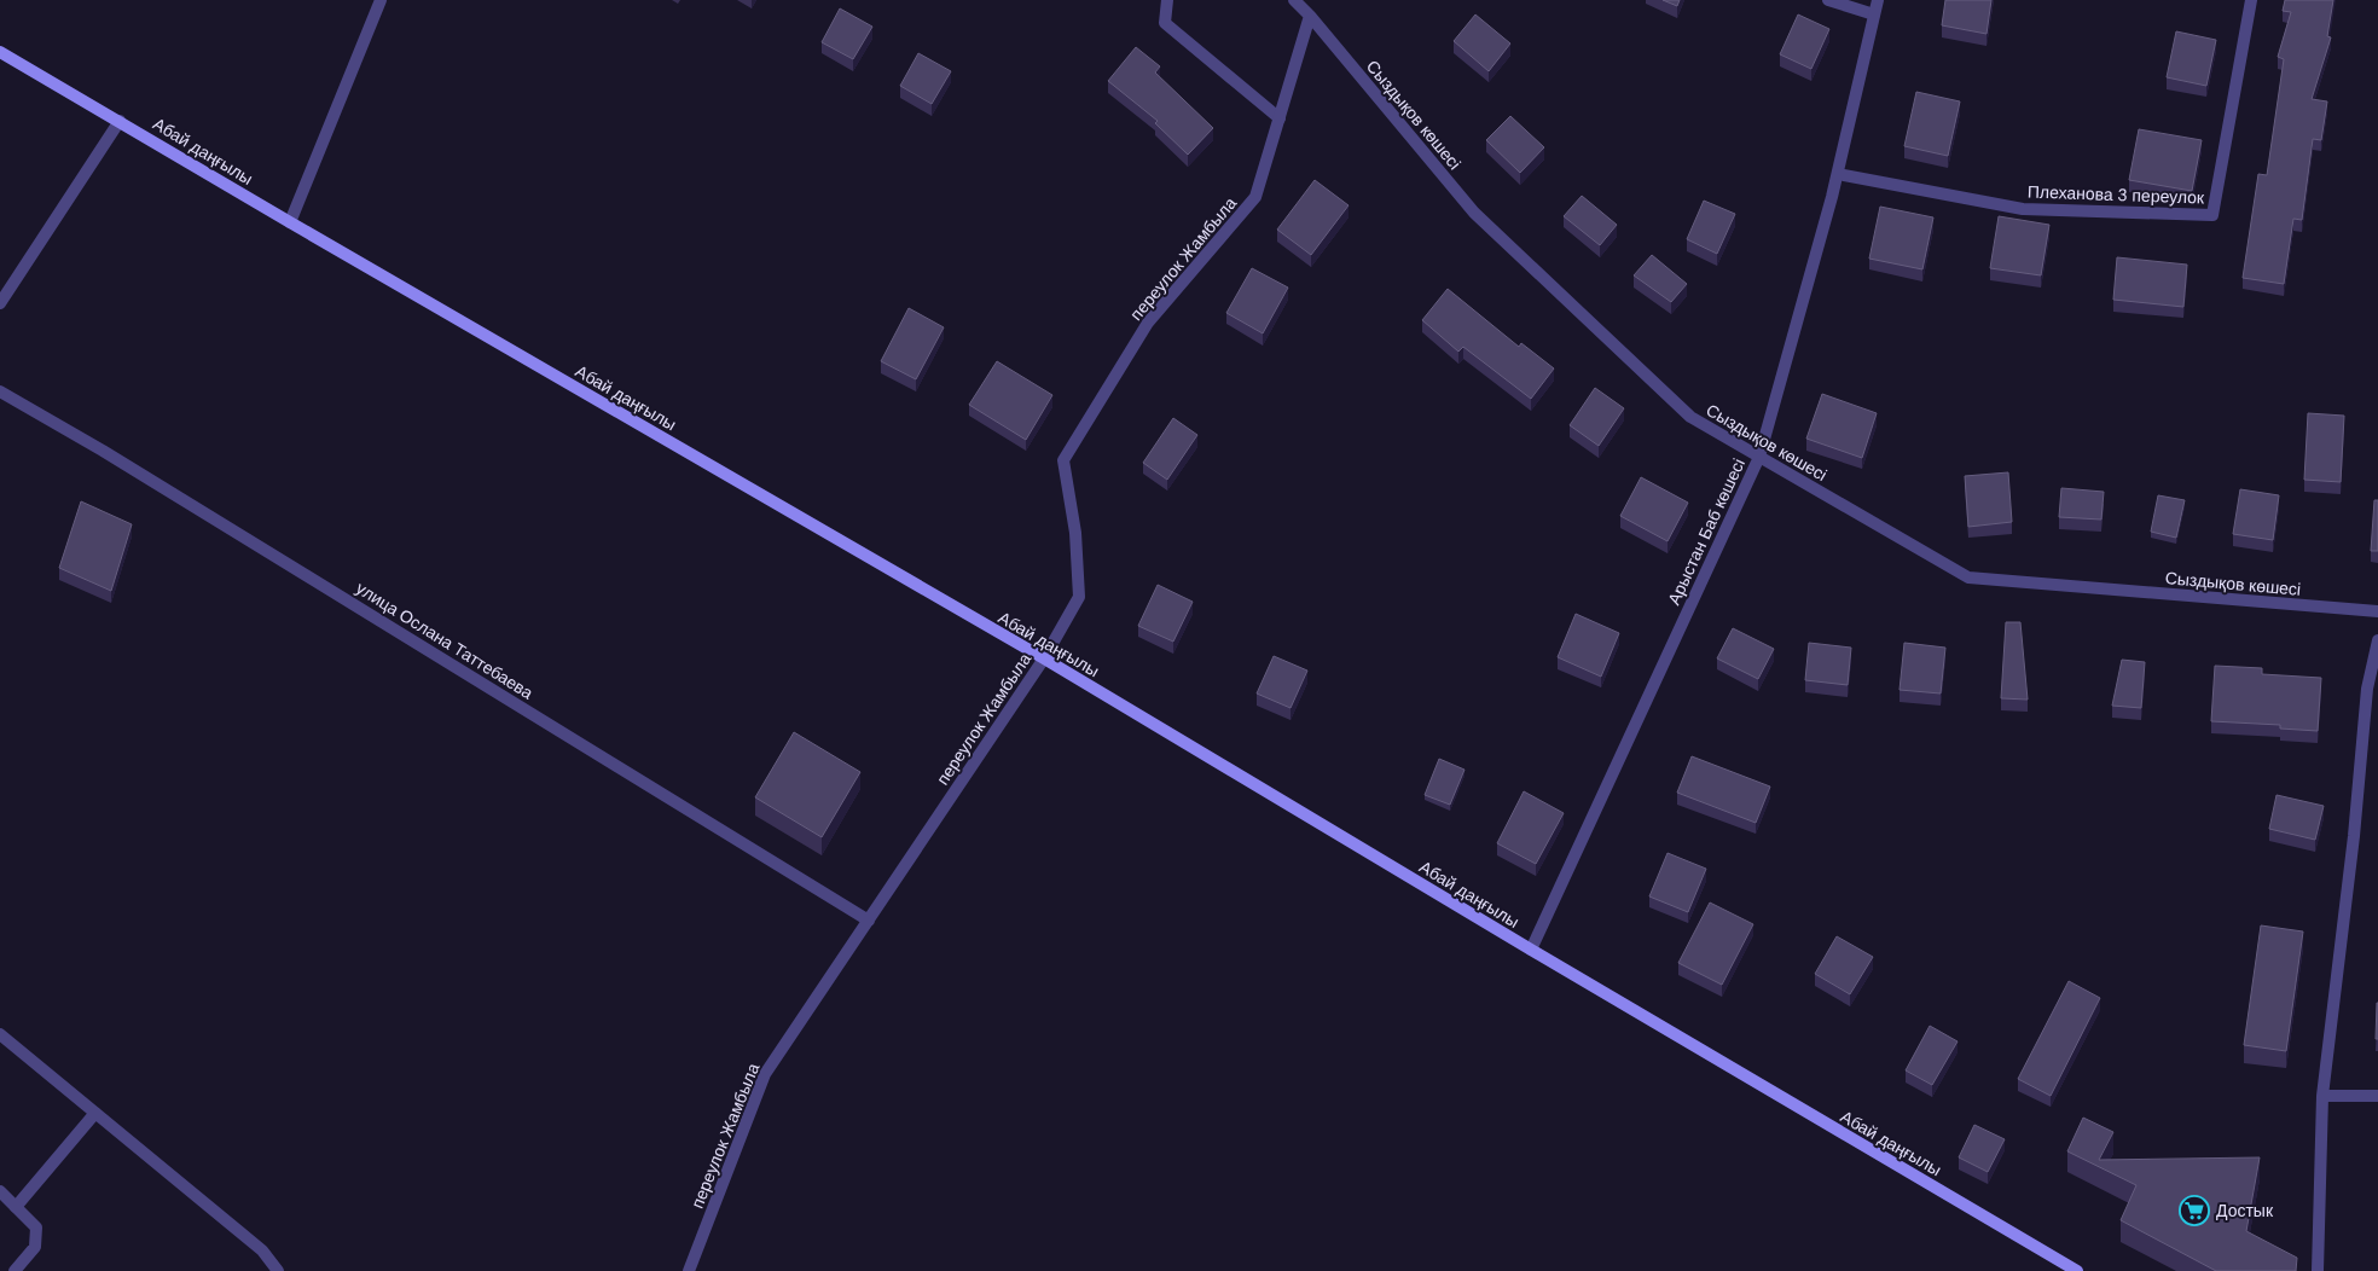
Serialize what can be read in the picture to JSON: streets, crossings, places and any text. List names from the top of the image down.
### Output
{
  "streets": {
    "street": [
      "Сыздықов көшесі",
      "Абай даңғылы",
      "Плеханова 3 переулок",
      "переулок Жамбыла",
      "Арыстан Баб көшесі",
      "улица Ослана Таттебаева"
    ]
  },
  "crossings": [
    ["Сыздықов көшесі", "переулок Жамбыла"],
    ["Сыздықов көшесі", "Арыстан Баб көшесі"],
    ["Абай даңғылы", "переулок Жамбыла"],
    ["Абай даңғылы", "Арыстан Баб көшесі"],
    ["Плеханова 3 переулок", "Арыстан Баб көшесі"],
    ["переулок Жамбыла", "улица Ослана Таттебаева"]
  ],
  "places": {
    "supermarket": ["Достык"]
  }
}
